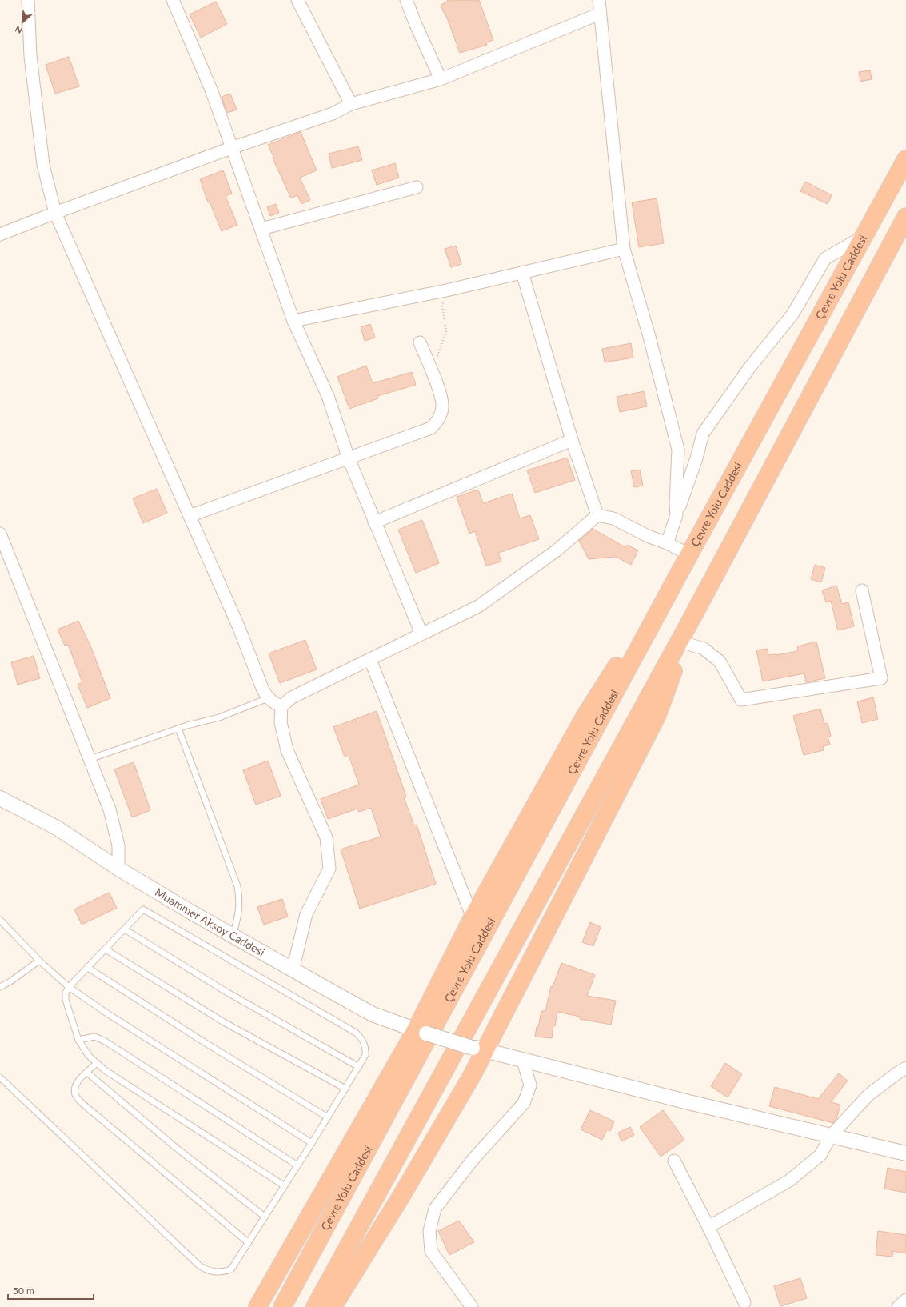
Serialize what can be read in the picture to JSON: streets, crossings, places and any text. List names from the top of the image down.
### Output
{
  "streets": {
    "highway": ["Çevre Yolu Caddesi"],
    "street": ["Muammer Aksoy Caddesi"]
  },
  "scale_bar": "50 m",
  "north": "bottom left"
}
